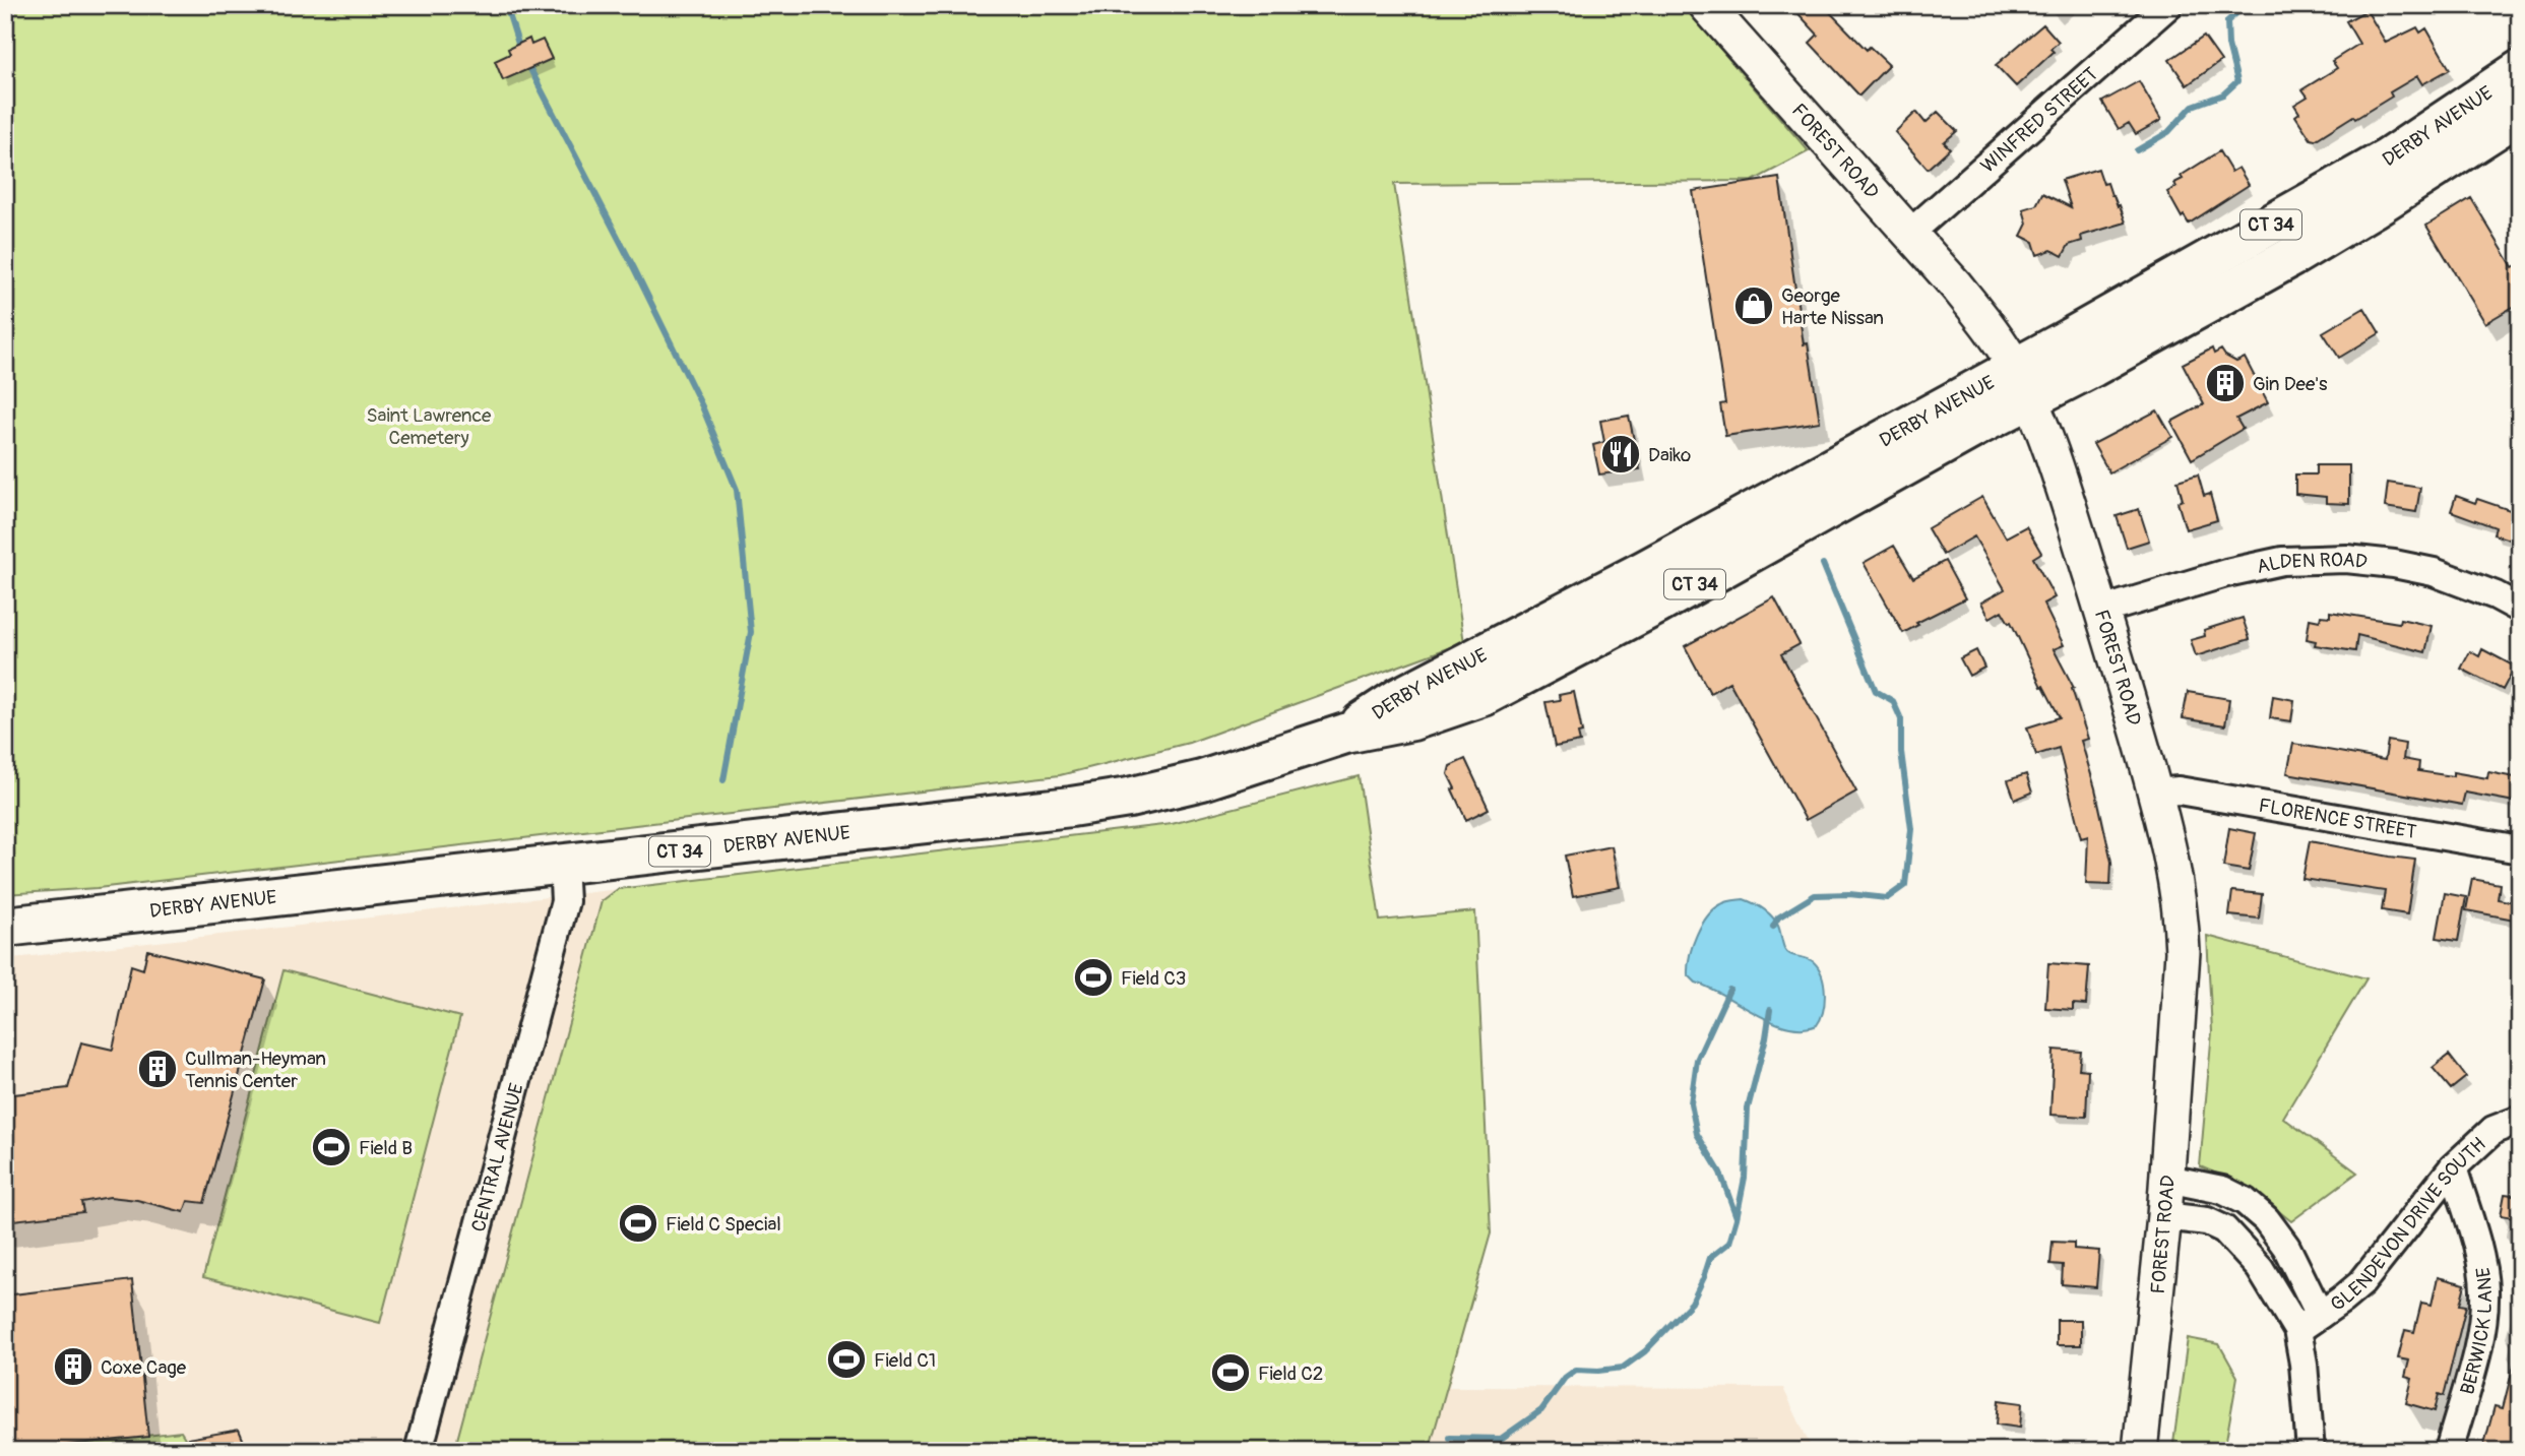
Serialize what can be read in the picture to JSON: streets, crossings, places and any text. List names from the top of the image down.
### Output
{
  "streets": {
    "highway": ["DERBY AVENUE", "CT 34"],
    "main road": ["FOREST ROAD"],
    "street": [
      "WINFRED STREET",
      "ALDEN ROAD",
      "FLORENCE STREET",
      "CENTRAL AVENUE",
      "GLENDEVON DRIVE SOUTH",
      "BERWICK LANE"
    ]
  },
  "crossings": [
    ["WINFRED STREET", "FOREST ROAD"],
    ["DERBY AVENUE", "FOREST ROAD"],
    ["DERBY AVENUE", "CENTRAL AVENUE"],
    ["FOREST ROAD", "ALDEN ROAD"],
    ["FOREST ROAD", "FLORENCE STREET"],
    ["GLENDEVON DRIVE SOUTH", "BERWICK LANE"]
  ],
  "parks": ["Saint Lawrence Cemetery"],
  "places": {
    "shop": ["George Harte Nissan"],
    "building": ["Gin Dee's", "Cullman-Heyman Tennis Center", "Coxe Cage"],
    "restaurant": ["Daiko"],
    "sports": [
      "Field C3",
      "Field B",
      "Field C Special",
      "Field C1",
      "Field C2"
    ]
  }
}
